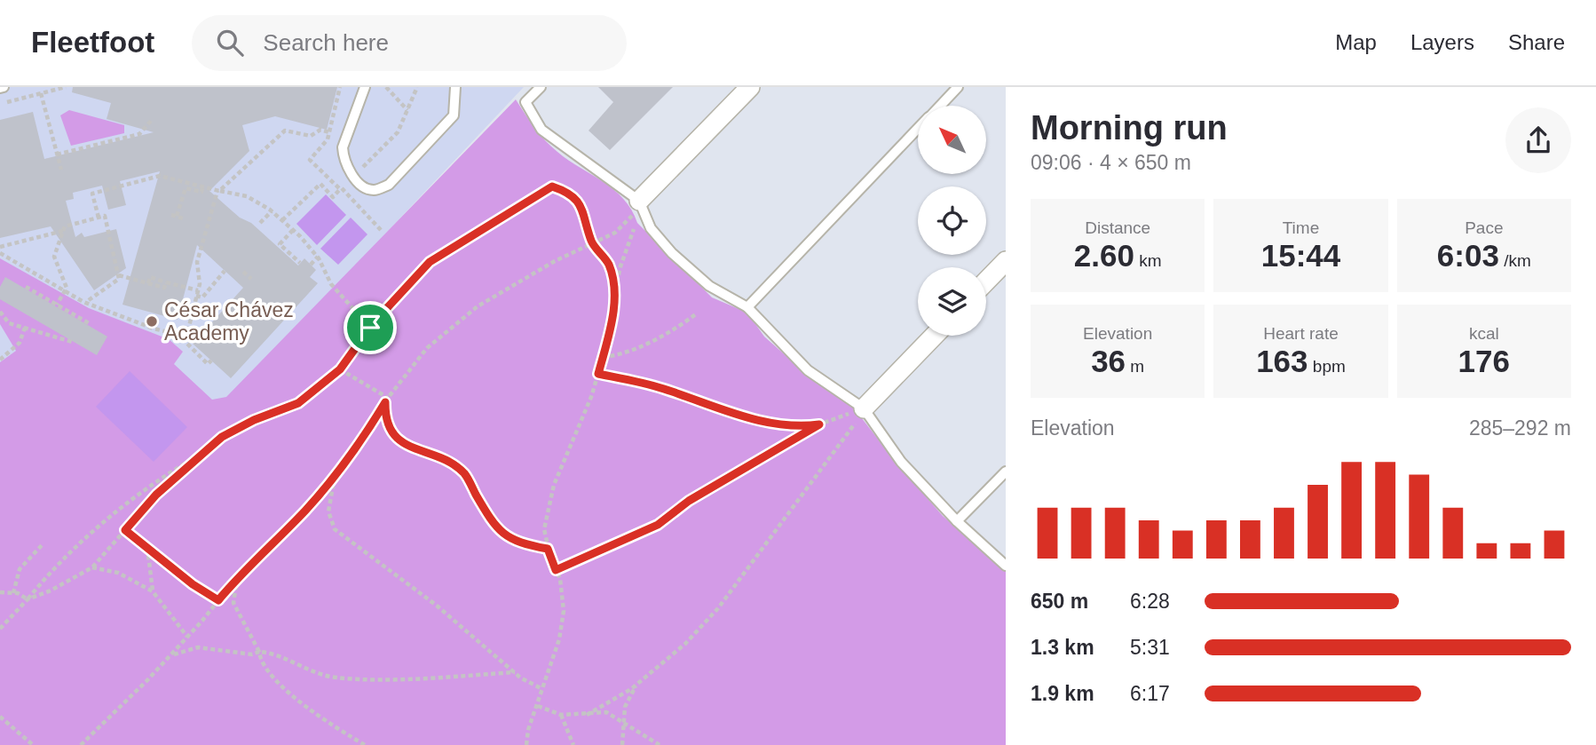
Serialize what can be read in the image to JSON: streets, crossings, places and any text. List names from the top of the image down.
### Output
{
  "places": ["César Chávez Academy"],
  "north": "top left",
  "page": {
    "header": "Fleetfoot",
    "search": "Search here",
    "nav": ["Map", "Layers", "Share"],
    "heading": ["Morning run", "09:06 · 4 × 650 m"],
    "stats": [
      ["Distance", "2.60 km"],
      ["Time", "15:44"],
      ["Pace", "6:03 /km"],
      ["Elevation", "36 m"],
      ["Heart rate", "163 bpm"],
      ["kcal", "176"]
    ],
    "chart": ["Elevation", "285–292 m"],
    "list": [
      {
        "name": "650 m",
        "note": "6:28"
      },
      {
        "name": "1.3 km",
        "note": "5:31"
      },
      {
        "name": "1.9 km",
        "note": "6:17"
      }
    ]
  }
}
